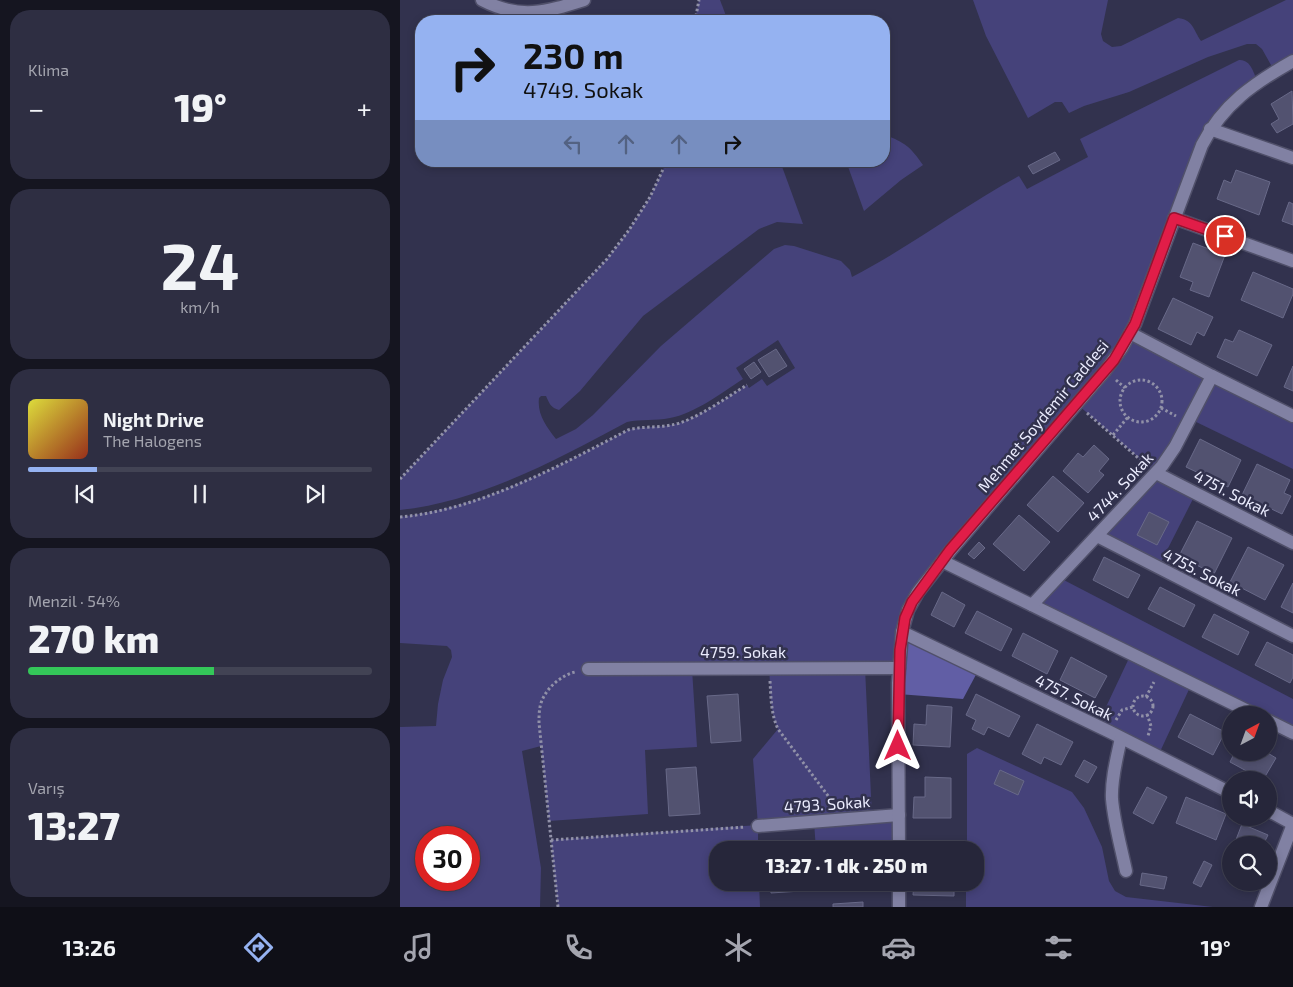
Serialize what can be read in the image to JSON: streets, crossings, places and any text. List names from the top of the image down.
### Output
{
  "streets": {
    "street": [
      "Mehmet Soydemir Caddesi",
      "4744. Sokak",
      "4751. Sokak",
      "4755. Sokak",
      "4759. Sokak",
      "4757. Sokak",
      "4793. Sokak"
    ]
  },
  "crossings": [
    ["Mehmet Soydemir Caddesi", "4759. Sokak"],
    ["Mehmet Soydemir Caddesi", "4757. Sokak"],
    ["Mehmet Soydemir Caddesi", "4793. Sokak"],
    ["4744. Sokak", "4751. Sokak"],
    ["4744. Sokak", "4755. Sokak"]
  ],
  "north": "top right",
  "page": {
    "tile": [
      "Klima",
      ["24", "km/h"],
      ["Menzil · 54%", "270 km"],
      ["Varış", "13:27"]
    ],
    "turn": ["230 m", "4749. Sokak"],
    "heat": ["−", "19°", "+"],
    "song": ["Night Drive", "The Halogens"],
    "limit": "30",
    "trip": "13:27 · 1 dk · 250 m",
    "tabs": ["13:26", "19°"]
  }
}
